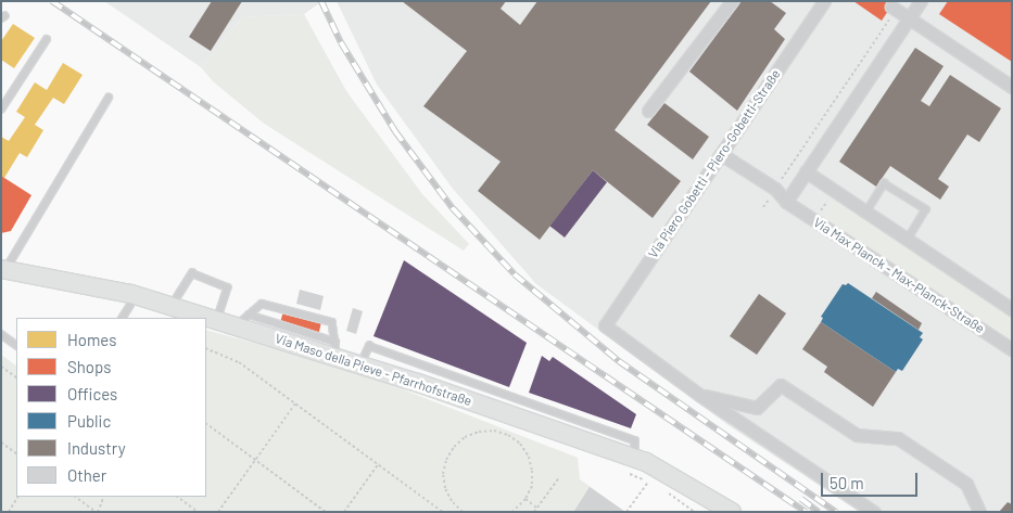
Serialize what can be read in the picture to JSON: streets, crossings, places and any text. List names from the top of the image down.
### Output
{
  "streets": {
    "street": ["Via Piero Gobetti - Piero-Gobetti-Straße", "Via Max Planck - Max-Planck-Straße", "Via Maso della Pieve - Pfarrhofstraße"]
  },
  "crossings": [
    ["Via Piero Gobetti - Piero-Gobetti-Straße", "Via Max Planck - Max-Planck-Straße"]
  ],
  "legend": [
    "Homes",
    "Shops",
    "Offices",
    "Public",
    "Industry",
    "Other"
  ],
  "scale_bar": "50 m"
}
